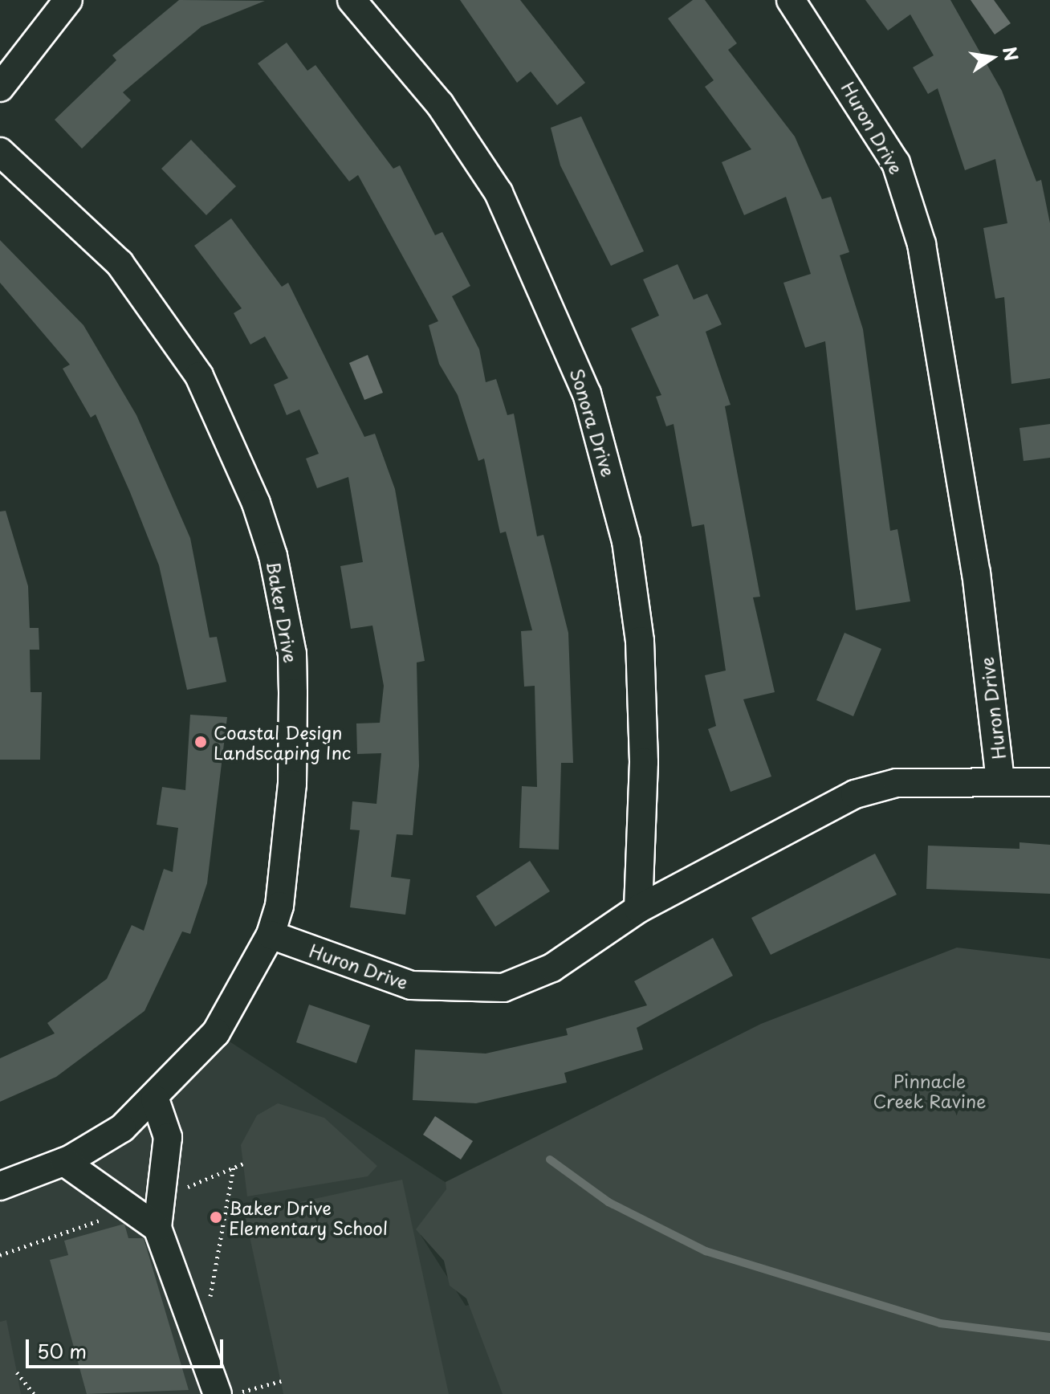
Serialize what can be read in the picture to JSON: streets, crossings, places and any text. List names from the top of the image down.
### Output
{
  "streets": {
    "street": ["Huron Drive", "Sonora Drive", "Baker Drive"]
  },
  "crossings": [
    ["Huron Drive", "Sonora Drive"],
    ["Huron Drive", "Baker Drive"]
  ],
  "parks": ["Pinnacle Creek Ravine"],
  "places": ["Coastal Design Landscaping Inc", "Baker Drive Elementary School"],
  "scale_bar": "50 m",
  "north": "right"
}
